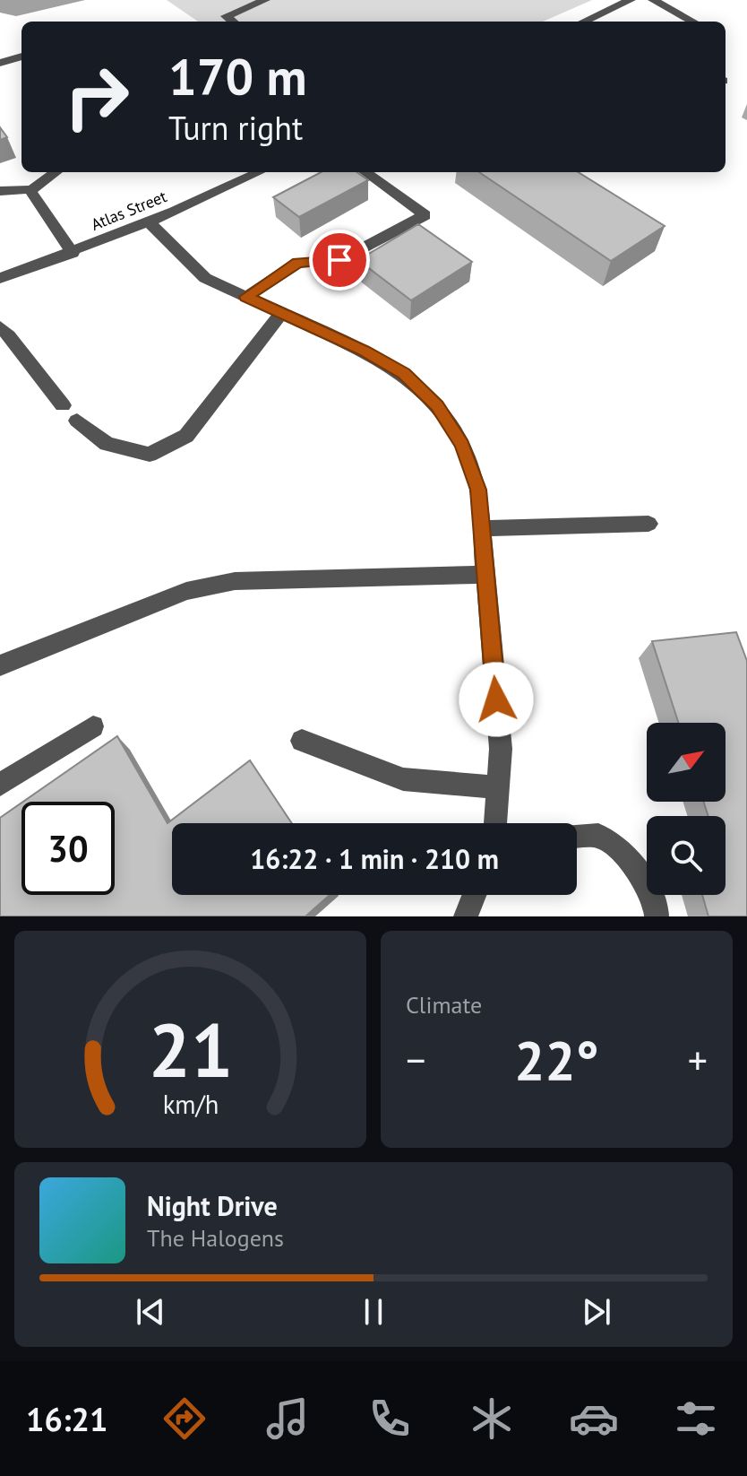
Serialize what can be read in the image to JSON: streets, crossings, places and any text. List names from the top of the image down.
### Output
{
  "streets": {
    "street": ["Atlas Street"]
  },
  "north": "top right",
  "page": {
    "turn": ["170 m", "Turn right"],
    "limit": "30",
    "trip": "16:22 · 1 min · 210 m",
    "tile": "Climate",
    "heat": ["−", "22°", "+"],
    "song": ["Night Drive", "The Halogens"],
    "tabs": "16:21",
    "gauge": ["21", "km/h"]
  }
}
